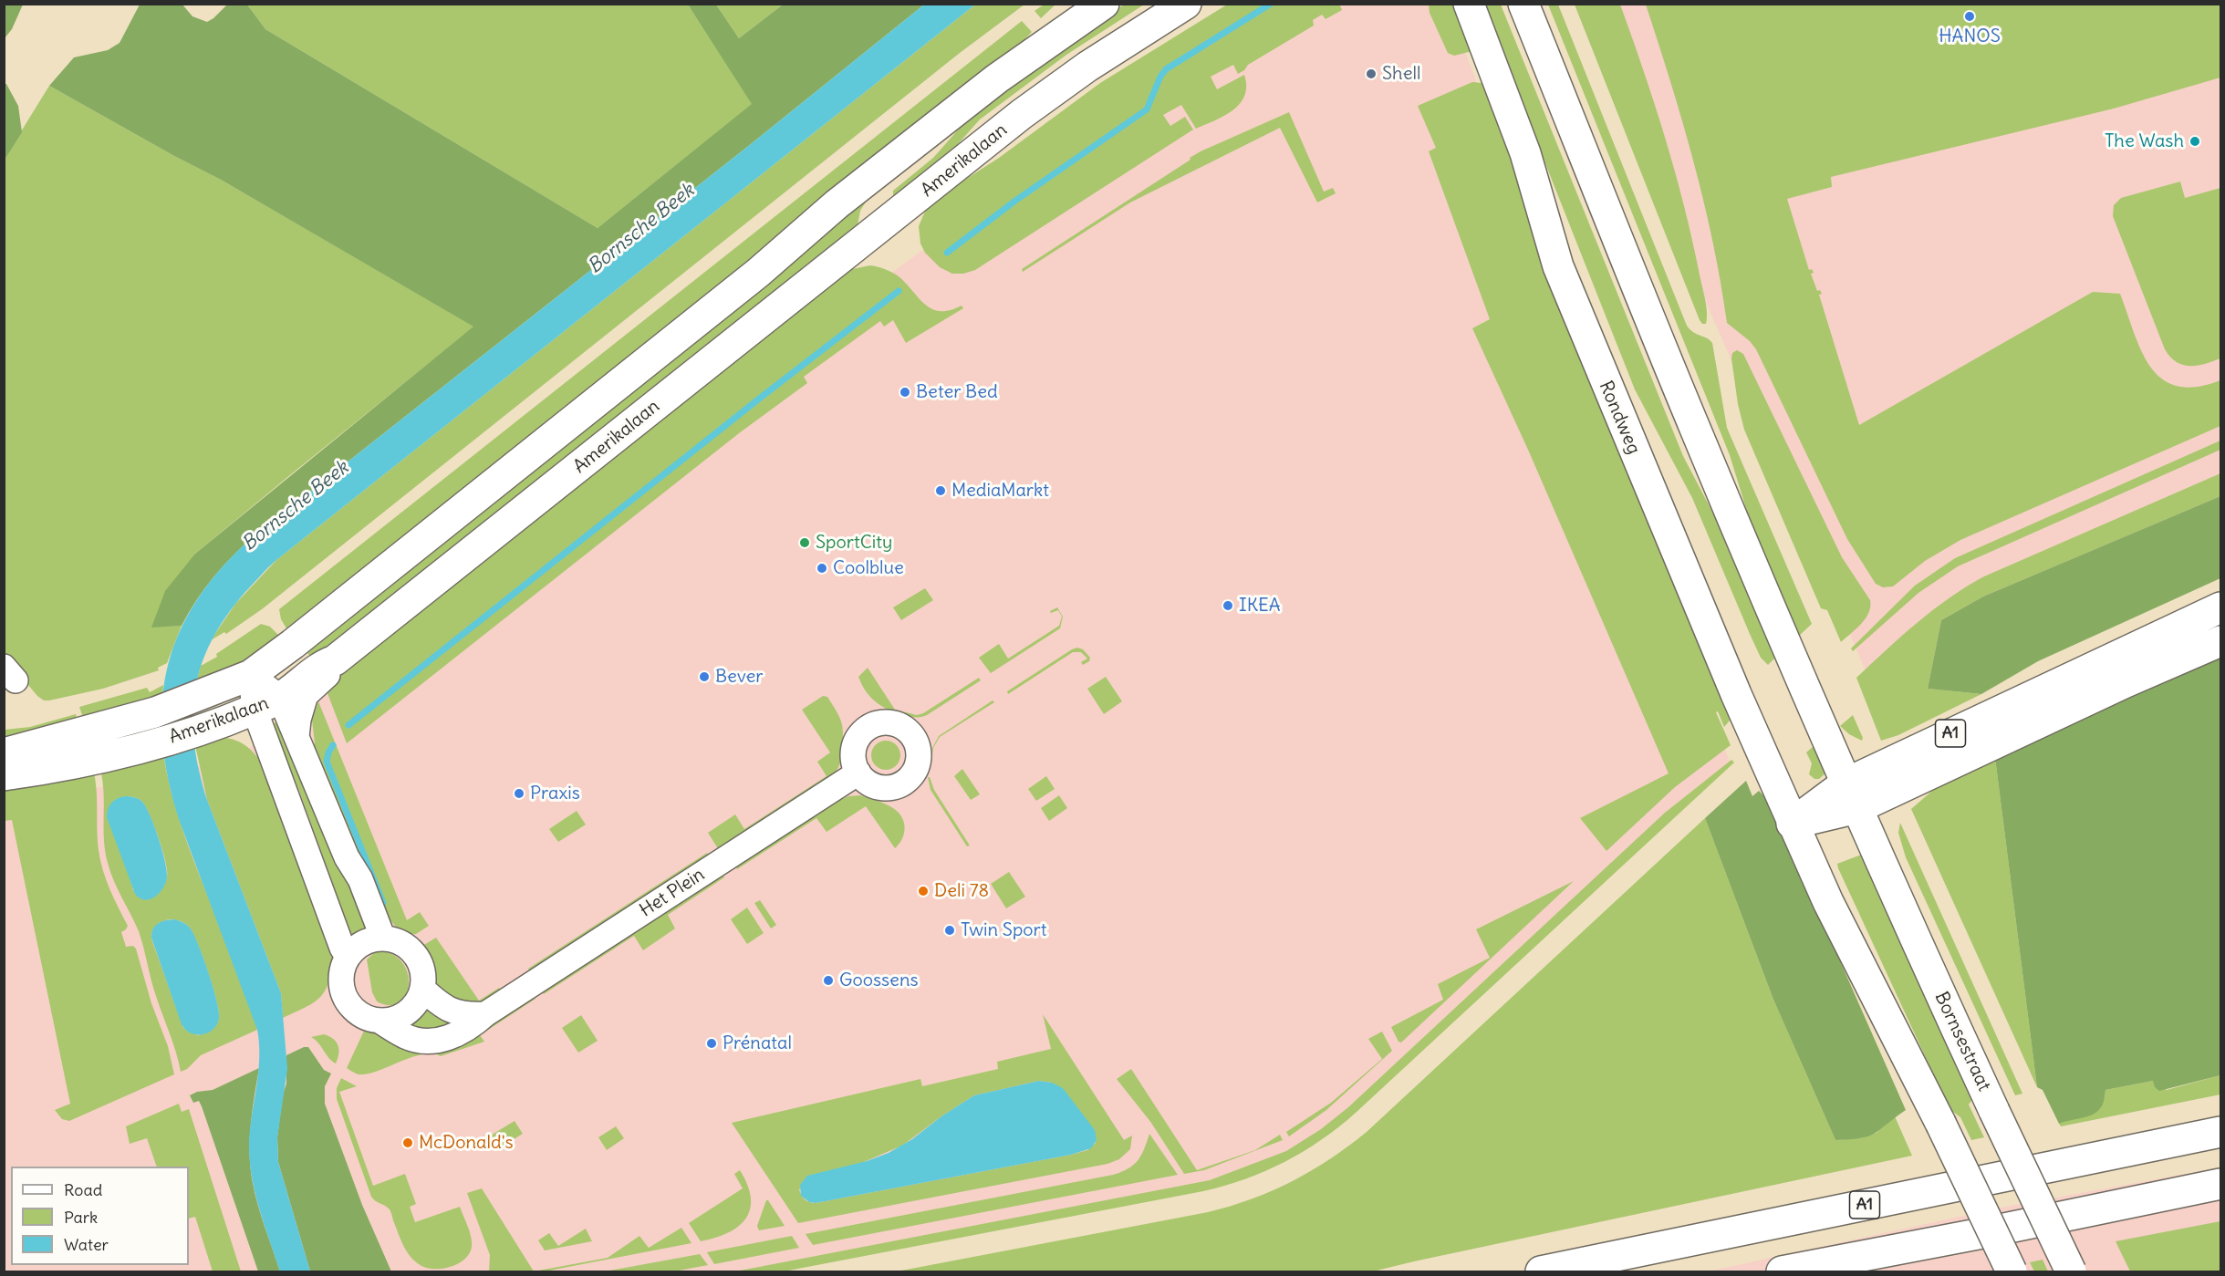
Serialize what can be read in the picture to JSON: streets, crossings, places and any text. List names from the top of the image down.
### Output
{
  "streets": {
    "main road": [
      "Amerikalaan",
      "Rondweg",
      "A1",
      "Bornsestraat"
    ],
    "street": ["Het Plein"]
  },
  "crossings": [
    ["A1", "Bornsestraat"]
  ],
  "water": ["Bornsche Beek"],
  "places": [
    "HANOS",
    "Shell",
    "The Wash",
    "Beter Bed",
    "MediaMarkt",
    "SportCity",
    "Coolblue",
    "IKEA",
    "Bever",
    "Praxis",
    "Deli 78",
    "Twin Sport",
    "Goossens",
    "Prénatal",
    "McDonald's"
  ],
  "legend": ["Road", "Park", "Water"]
}
